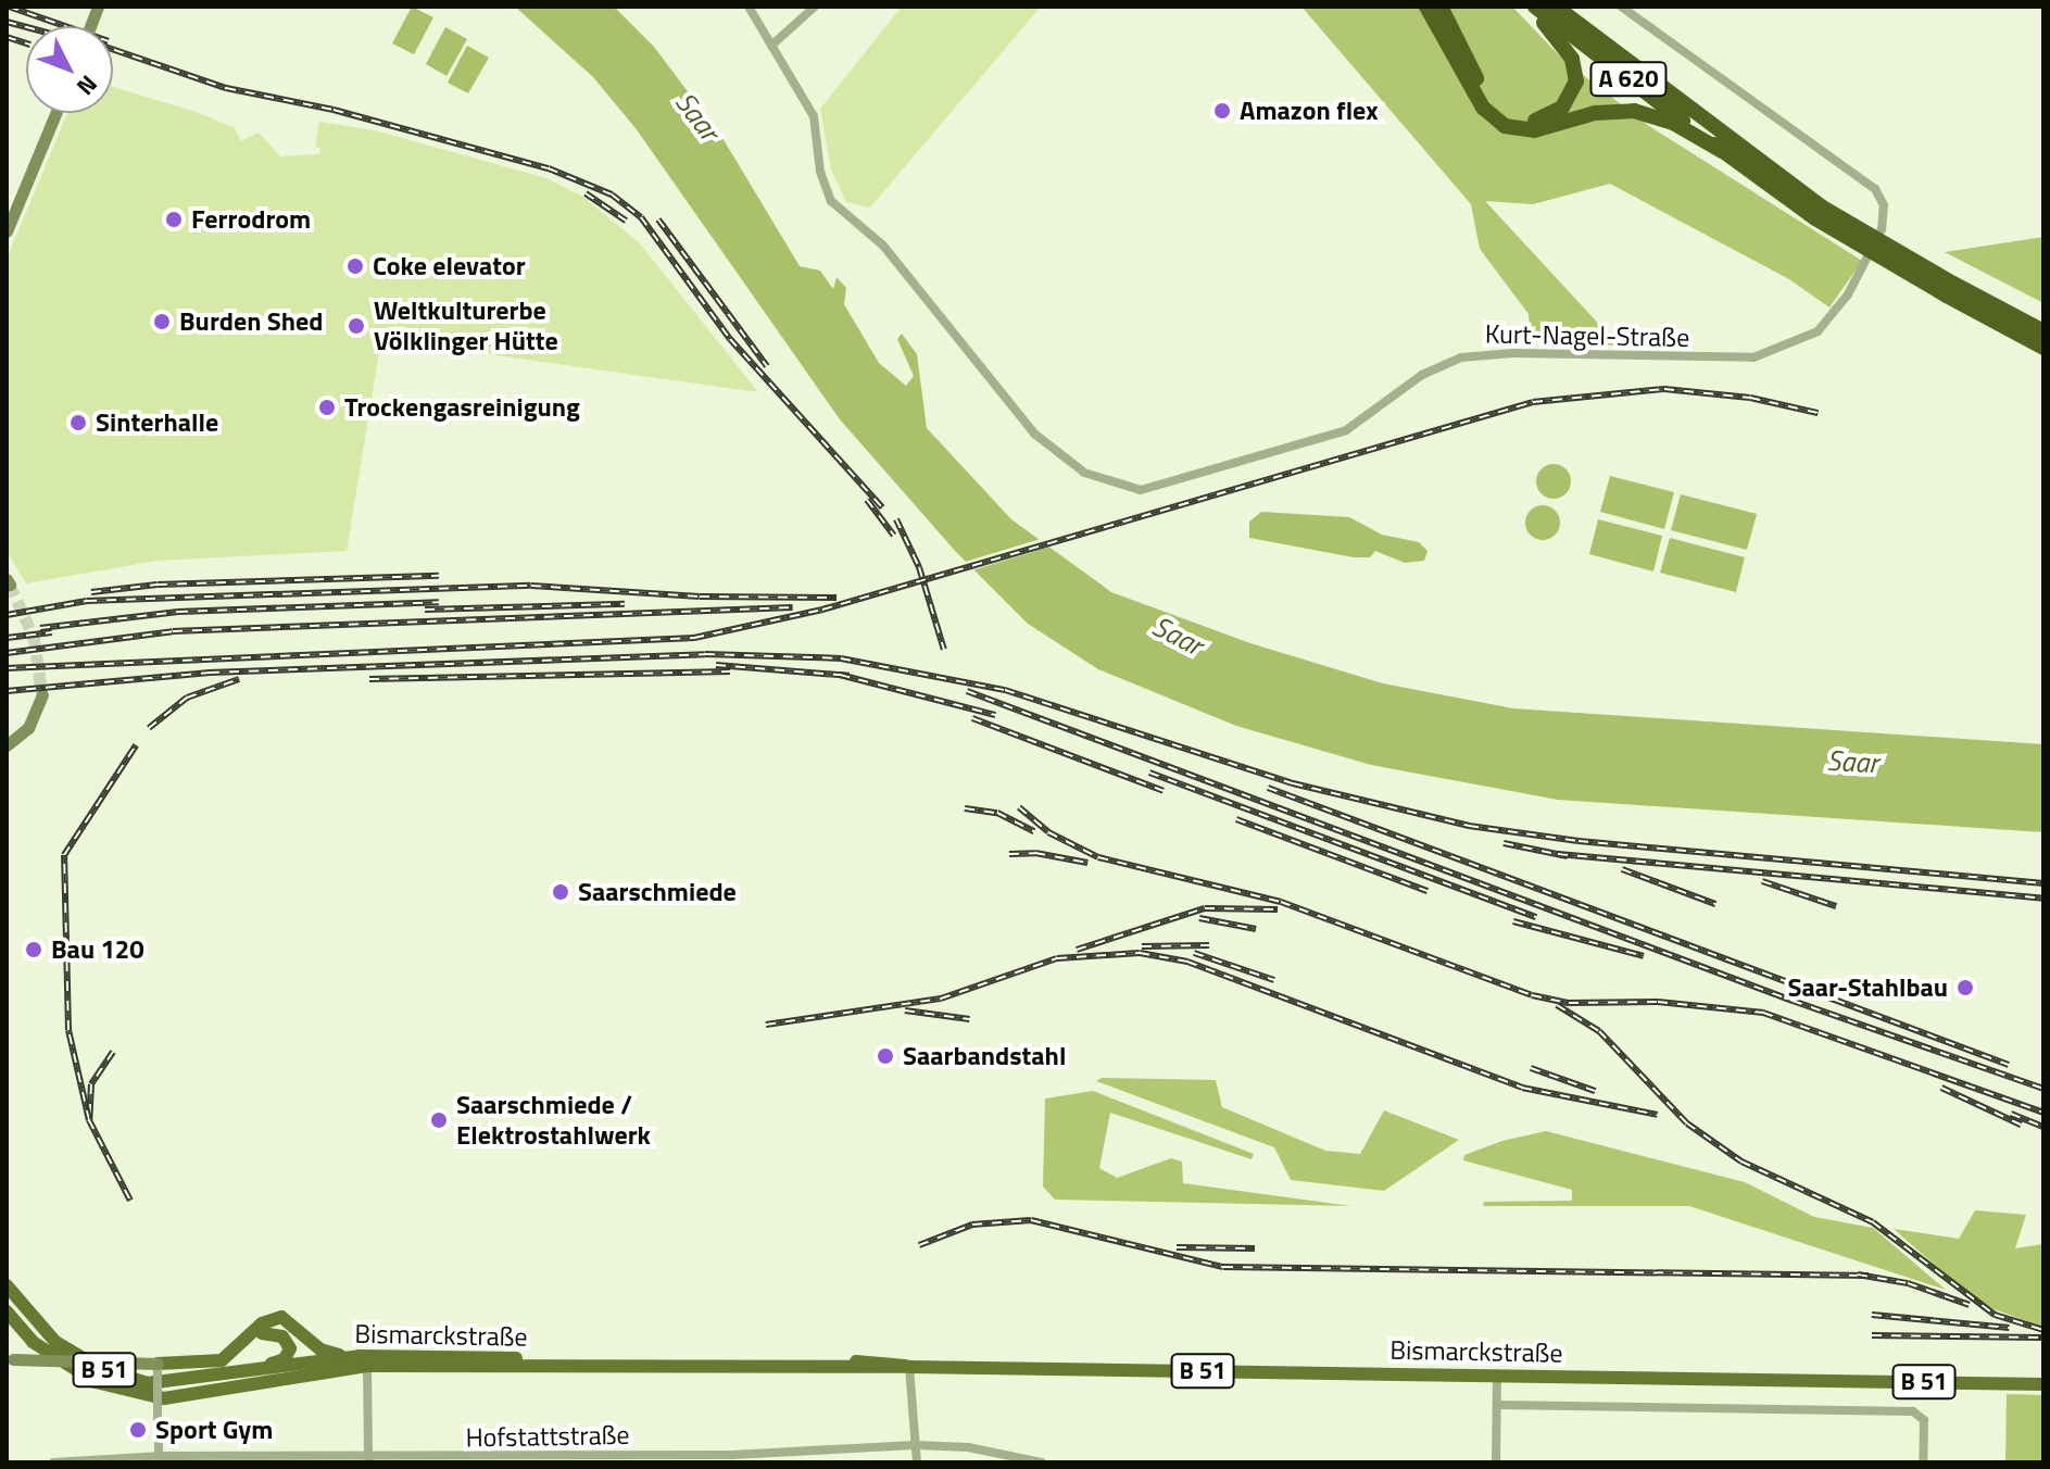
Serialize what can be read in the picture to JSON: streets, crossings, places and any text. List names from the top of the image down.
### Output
{
  "streets": {
    "highway": ["A 620"],
    "main road": ["Bismarckstraße", "B 51"],
    "street": ["Kurt-Nagel-Straße", "Hofstattstraße"]
  },
  "crossings": [
    ["Bismarckstraße", "B 51"]
  ],
  "water": ["Saar"],
  "places": [
    "Amazon flex",
    "Ferrodrom",
    "Coke elevator",
    "Burden Shed",
    "Weltkulturerbe Völklinger Hütte",
    "Trockengasreinigung",
    "Sinterhalle",
    "Saarschmiede",
    "Bau 120",
    "Saar-Stahlbau",
    "Saarbandstahl",
    "Saarschmiede / Elektrostahlwerk",
    "Sport Gym"
  ],
  "north": "bottom right"
}
